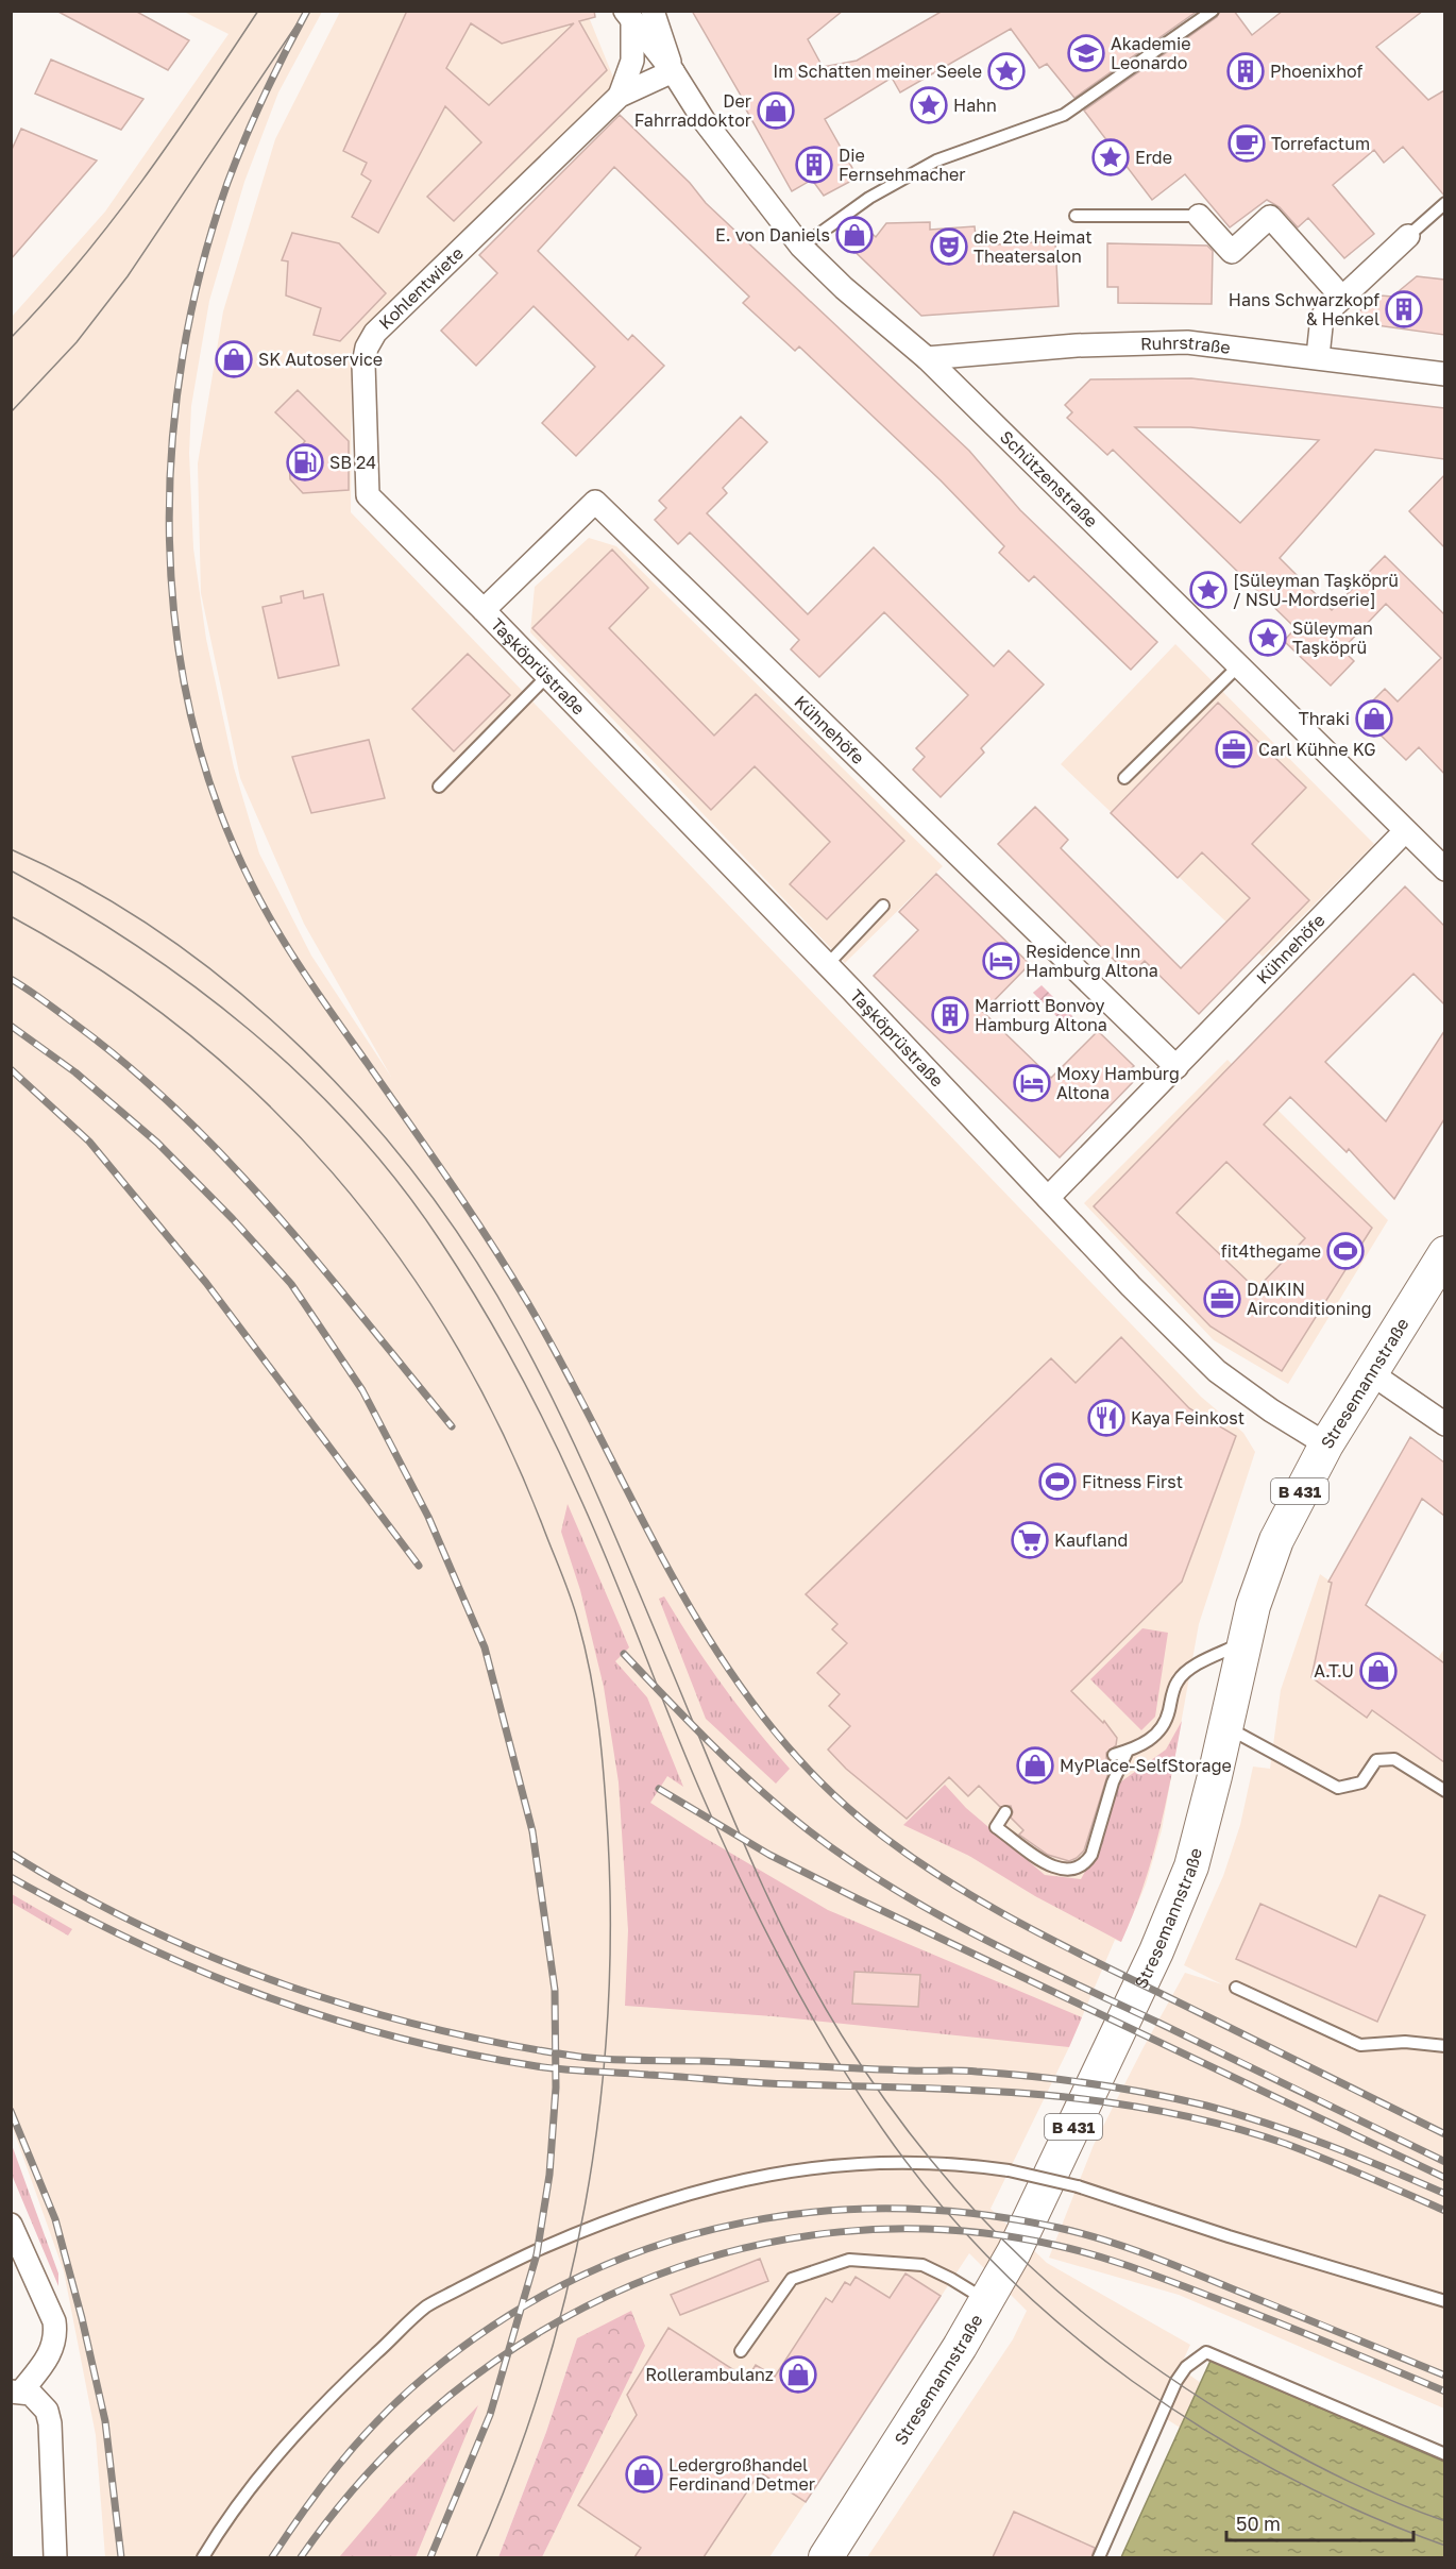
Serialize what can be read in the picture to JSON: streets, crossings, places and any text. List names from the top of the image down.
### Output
{
  "streets": {
    "main road": ["Stresemannstraße", "B 431"],
    "street": [
      "Kohlentwiete",
      "Ruhrstraße",
      "Schützenstraße",
      "Taşköprüstraße",
      "Kühnehöfe"
    ]
  },
  "crossings": [
    ["Kohlentwiete", "Schützenstraße"],
    ["Kohlentwiete", "Taşköprüstraße"],
    ["Kohlentwiete", "Kühnehöfe"],
    ["Ruhrstraße", "Schützenstraße"],
    ["Schützenstraße", "Kühnehöfe"],
    ["Taşköprüstraße", "Kühnehöfe"],
    ["Taşköprüstraße", "Stresemannstraße"]
  ],
  "places": {
    "school or university": ["Akademie Leonardo"],
    "place": [
      "Im Schatten meiner Seele",
      "Hahn",
      "Erde",
      "[Süleyman Taşköprü / NSU-Mordserie]",
      "Süleyman Taşköprü"
    ],
    "building": [
      "Phoenixhof",
      "Die Fernsehmacher",
      "Hans Schwarzkopf & Henkel",
      "Marriott Bonvoy Hamburg Altona"
    ],
    "shop": [
      "Der Fahrraddoktor",
      "E. von Daniels",
      "SK Autoservice",
      "Thraki",
      "A.T.U",
      "MyPlace-SelfStorage",
      "Rollerambulanz",
      "Ledergroßhandel Ferdinand Detmer"
    ],
    "cafe": ["Torrefactum"],
    "theatre": ["die 2te Heimat Theatersalon"],
    "fuel station": ["SB 24"],
    "office": ["Carl Kühne KG", "DAIKIN Airconditioning"],
    "hotel": ["Residence Inn Hamburg Altona", "Moxy Hamburg Altona"],
    "sports": ["fit4thegame", "Fitness First"],
    "restaurant": ["Kaya Feinkost"],
    "supermarket": ["Kaufland"]
  },
  "scale_bar": "50 m"
}
